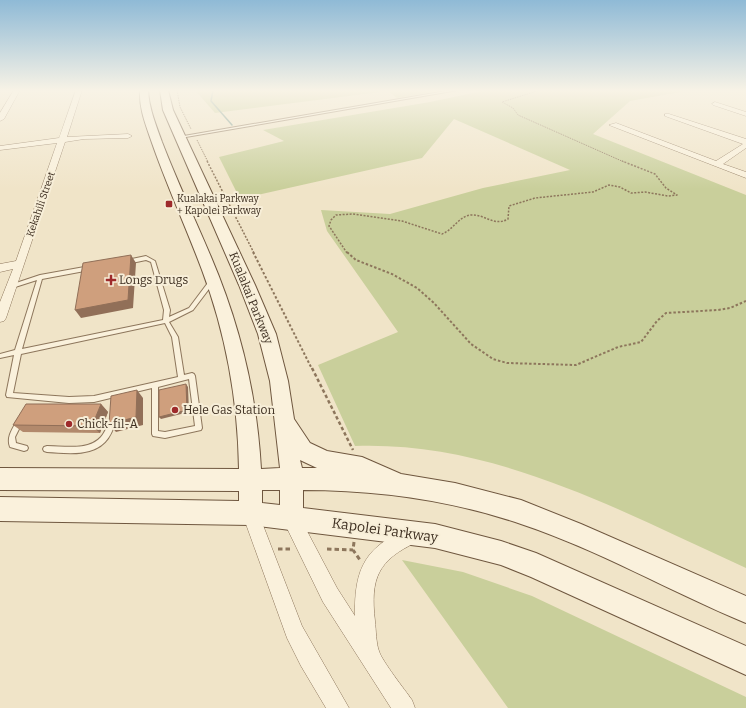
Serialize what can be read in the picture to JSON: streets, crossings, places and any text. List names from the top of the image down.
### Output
{
  "streets": {
    "main road": ["Kualakai Parkway", "Kapolei Parkway"],
    "street": ["Kekahili Street"]
  },
  "crossings": [
    ["Kualakai Parkway", "Kapolei Parkway"]
  ],
  "places": {
    "transit": ["Kualakai Parkway + Kapolei Parkway"],
    "health": ["Longs Drugs"],
    "other": ["Hele Gas Station", "Chick-fil-A"]
  }
}
